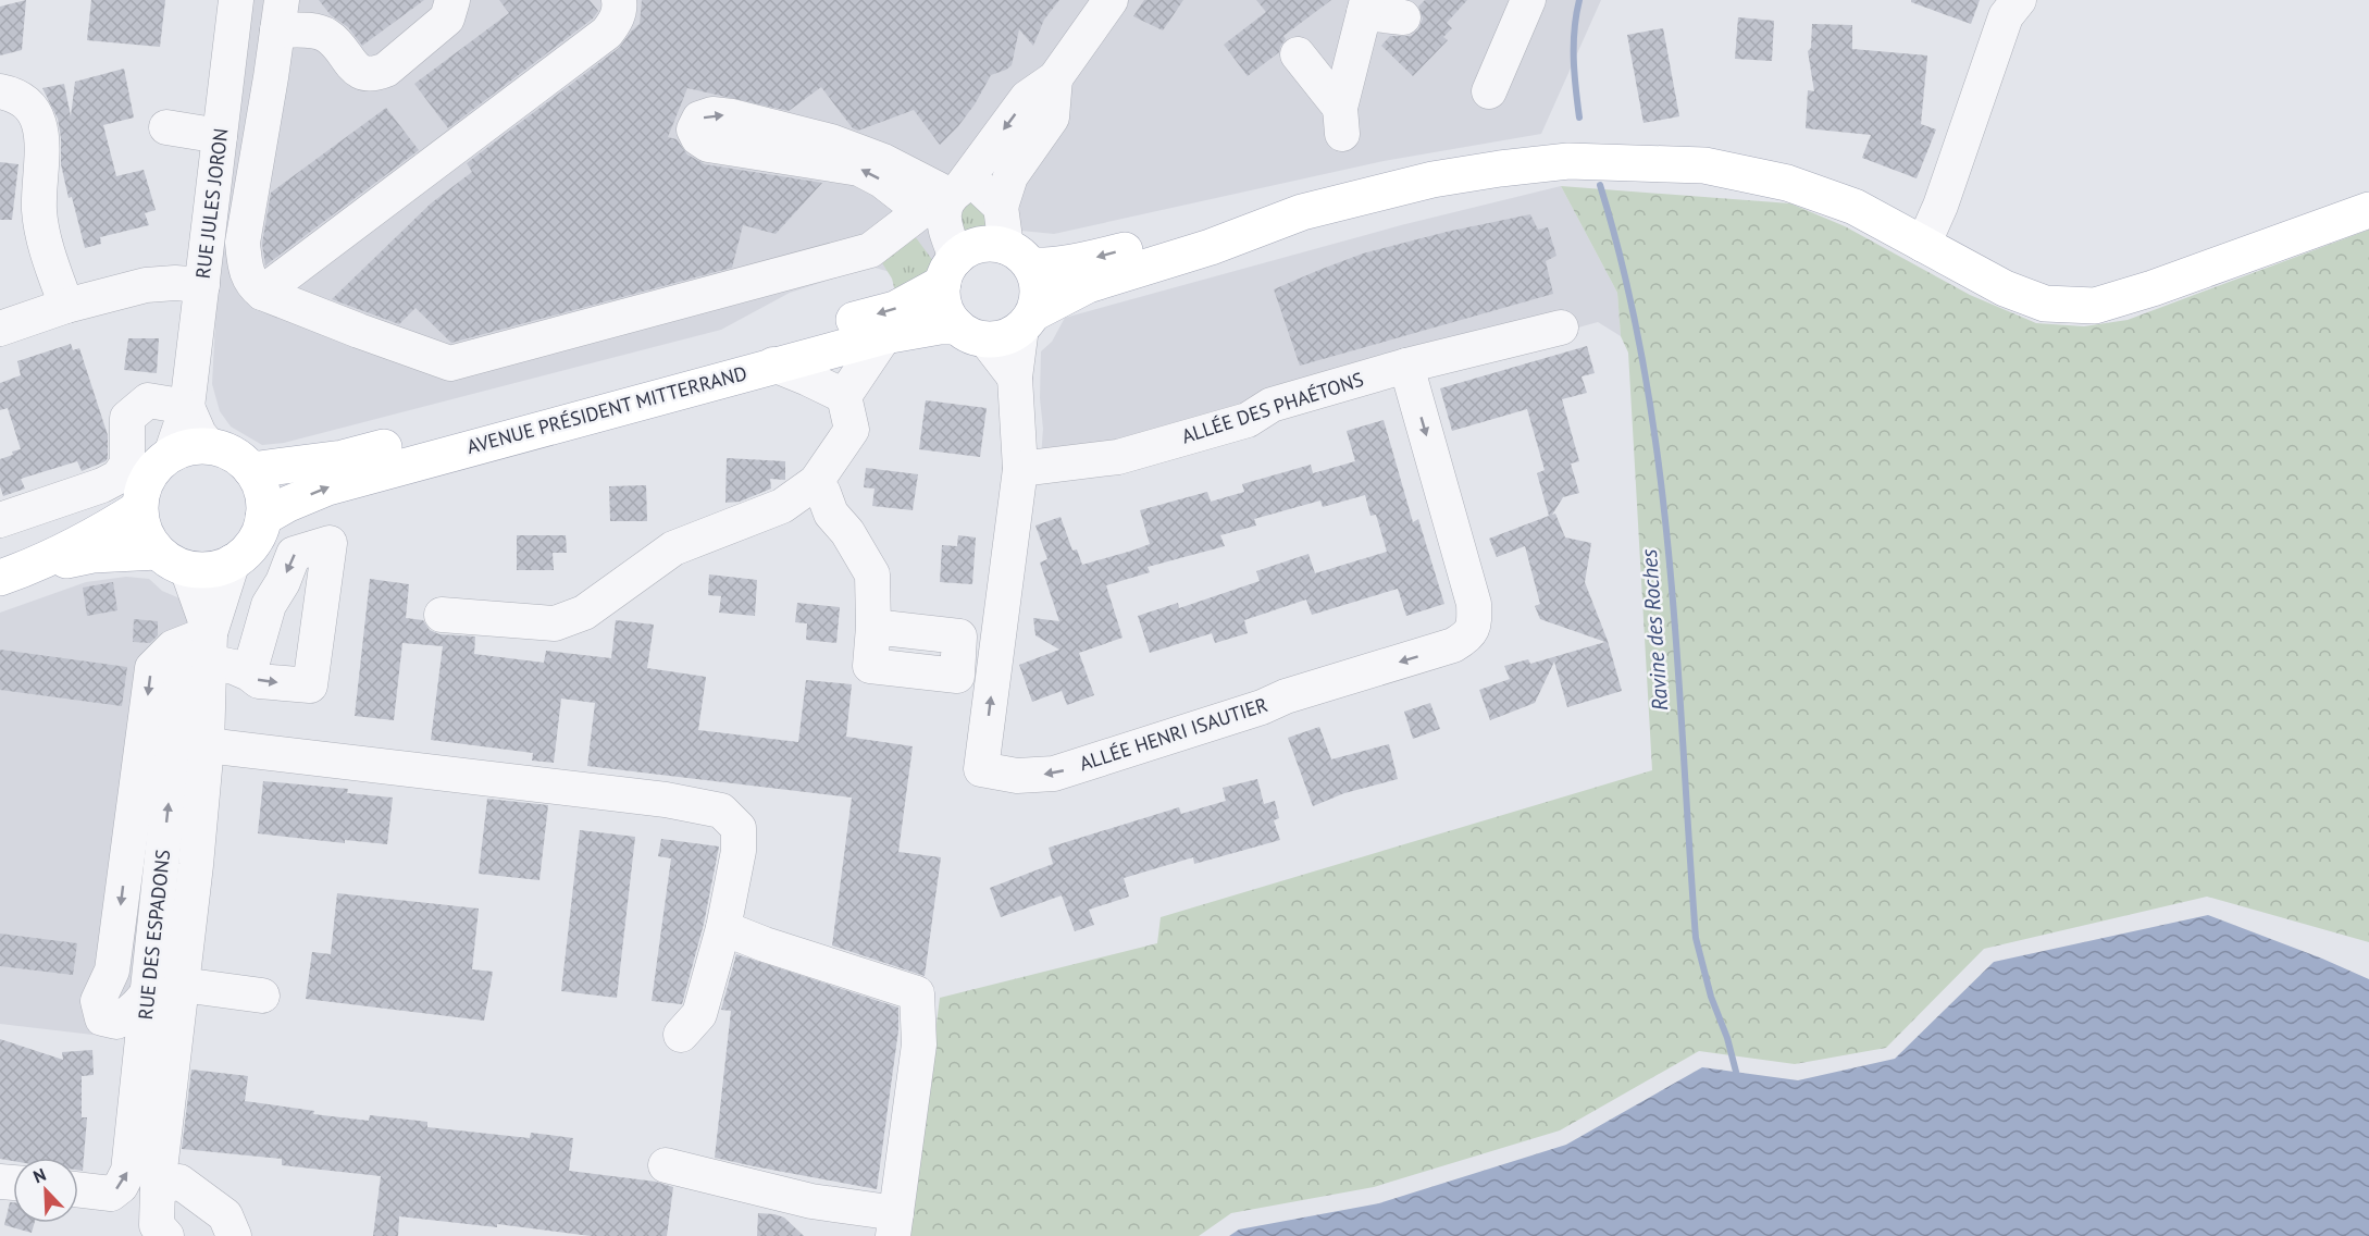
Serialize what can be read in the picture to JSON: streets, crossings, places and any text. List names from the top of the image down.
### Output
{
  "streets": {
    "main road": ["AVENUE PRÉSIDENT MITTERRAND"],
    "street": [
      "RUE JULES JORON",
      "ALLÉE DES PHAÉTONS",
      "ALLÉE HENRI ISAUTIER",
      "RUE DES ESPADONS"
    ]
  },
  "crossings": [
    ["RUE JULES JORON", "AVENUE PRÉSIDENT MITTERRAND"],
    ["ALLÉE DES PHAÉTONS", "ALLÉE HENRI ISAUTIER"],
    ["AVENUE PRÉSIDENT MITTERRAND", "ALLÉE HENRI ISAUTIER"]
  ],
  "water": ["Ravine des Roches"],
  "north": "top left"
}
